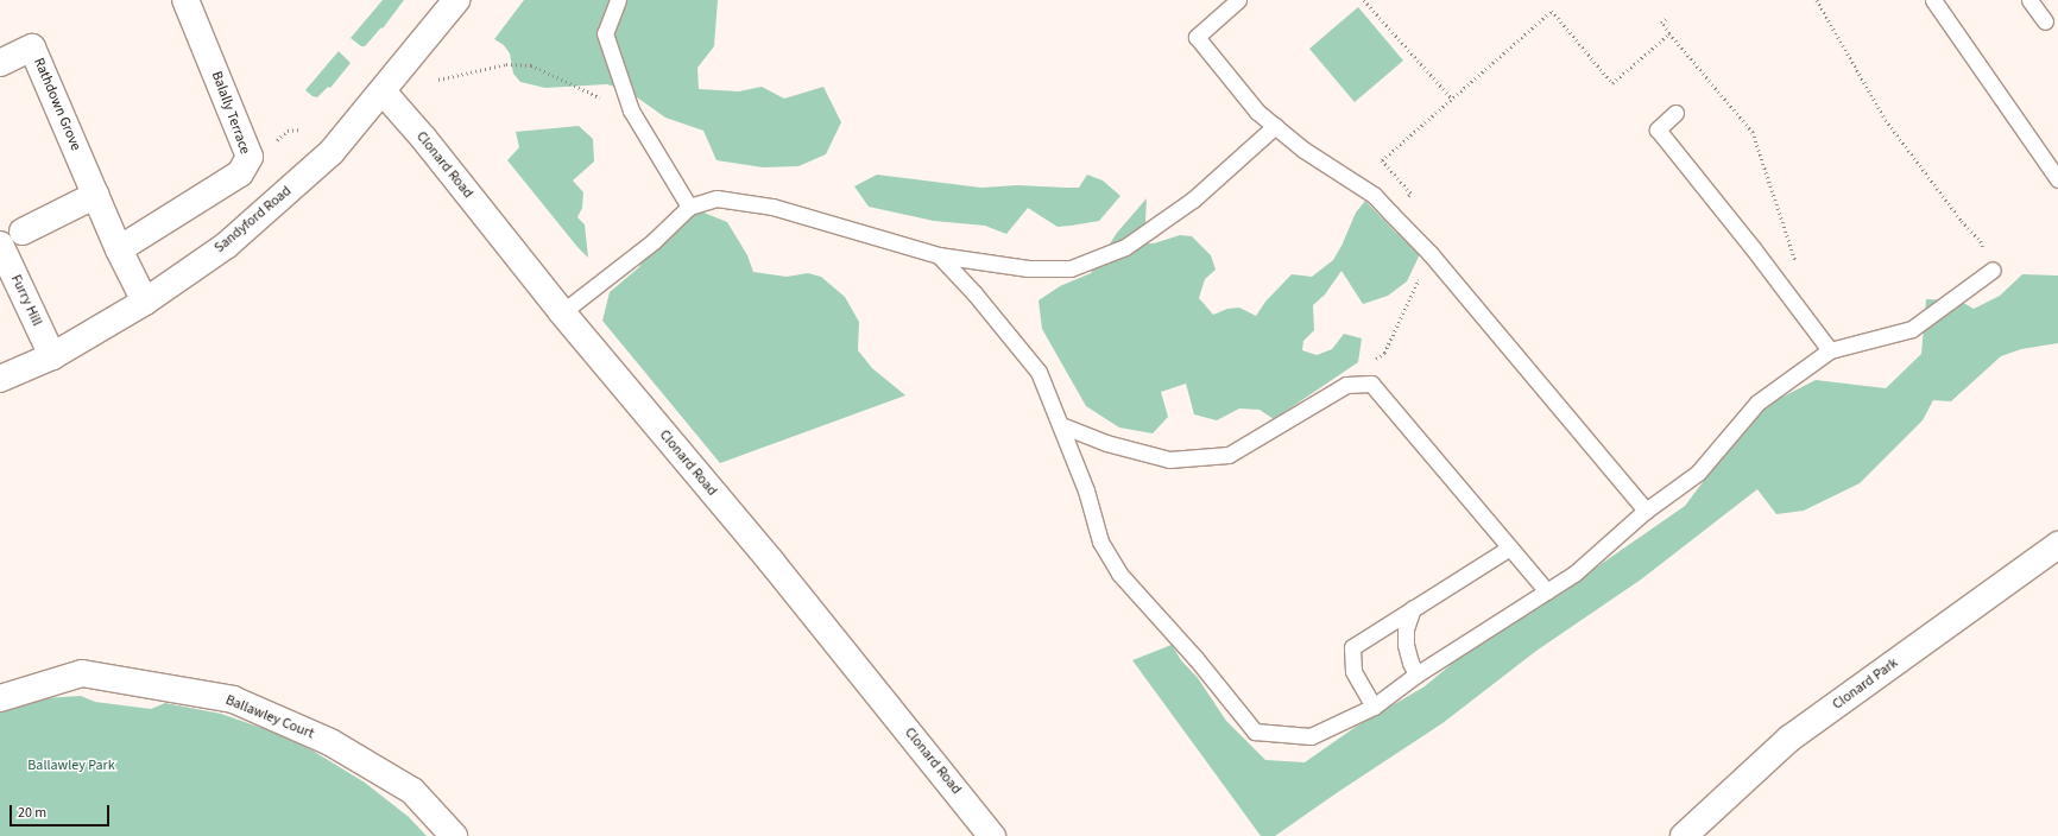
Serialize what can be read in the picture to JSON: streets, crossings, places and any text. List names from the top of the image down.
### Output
{
  "streets": {
    "street": [
      "Rathdown Grove",
      "Balally Terrace",
      "Clonard Road",
      "Sandyford Road",
      "Furry Hill",
      "Clonard Park",
      "Ballawley Court"
    ]
  },
  "crossings": [
    ["Rathdown Grove", "Balally Terrace"],
    ["Rathdown Grove", "Sandyford Road"],
    ["Clonard Road", "Sandyford Road"],
    ["Sandyford Road", "Furry Hill"]
  ],
  "parks": ["Ballawley Park"],
  "scale_bar": "20 m"
}
